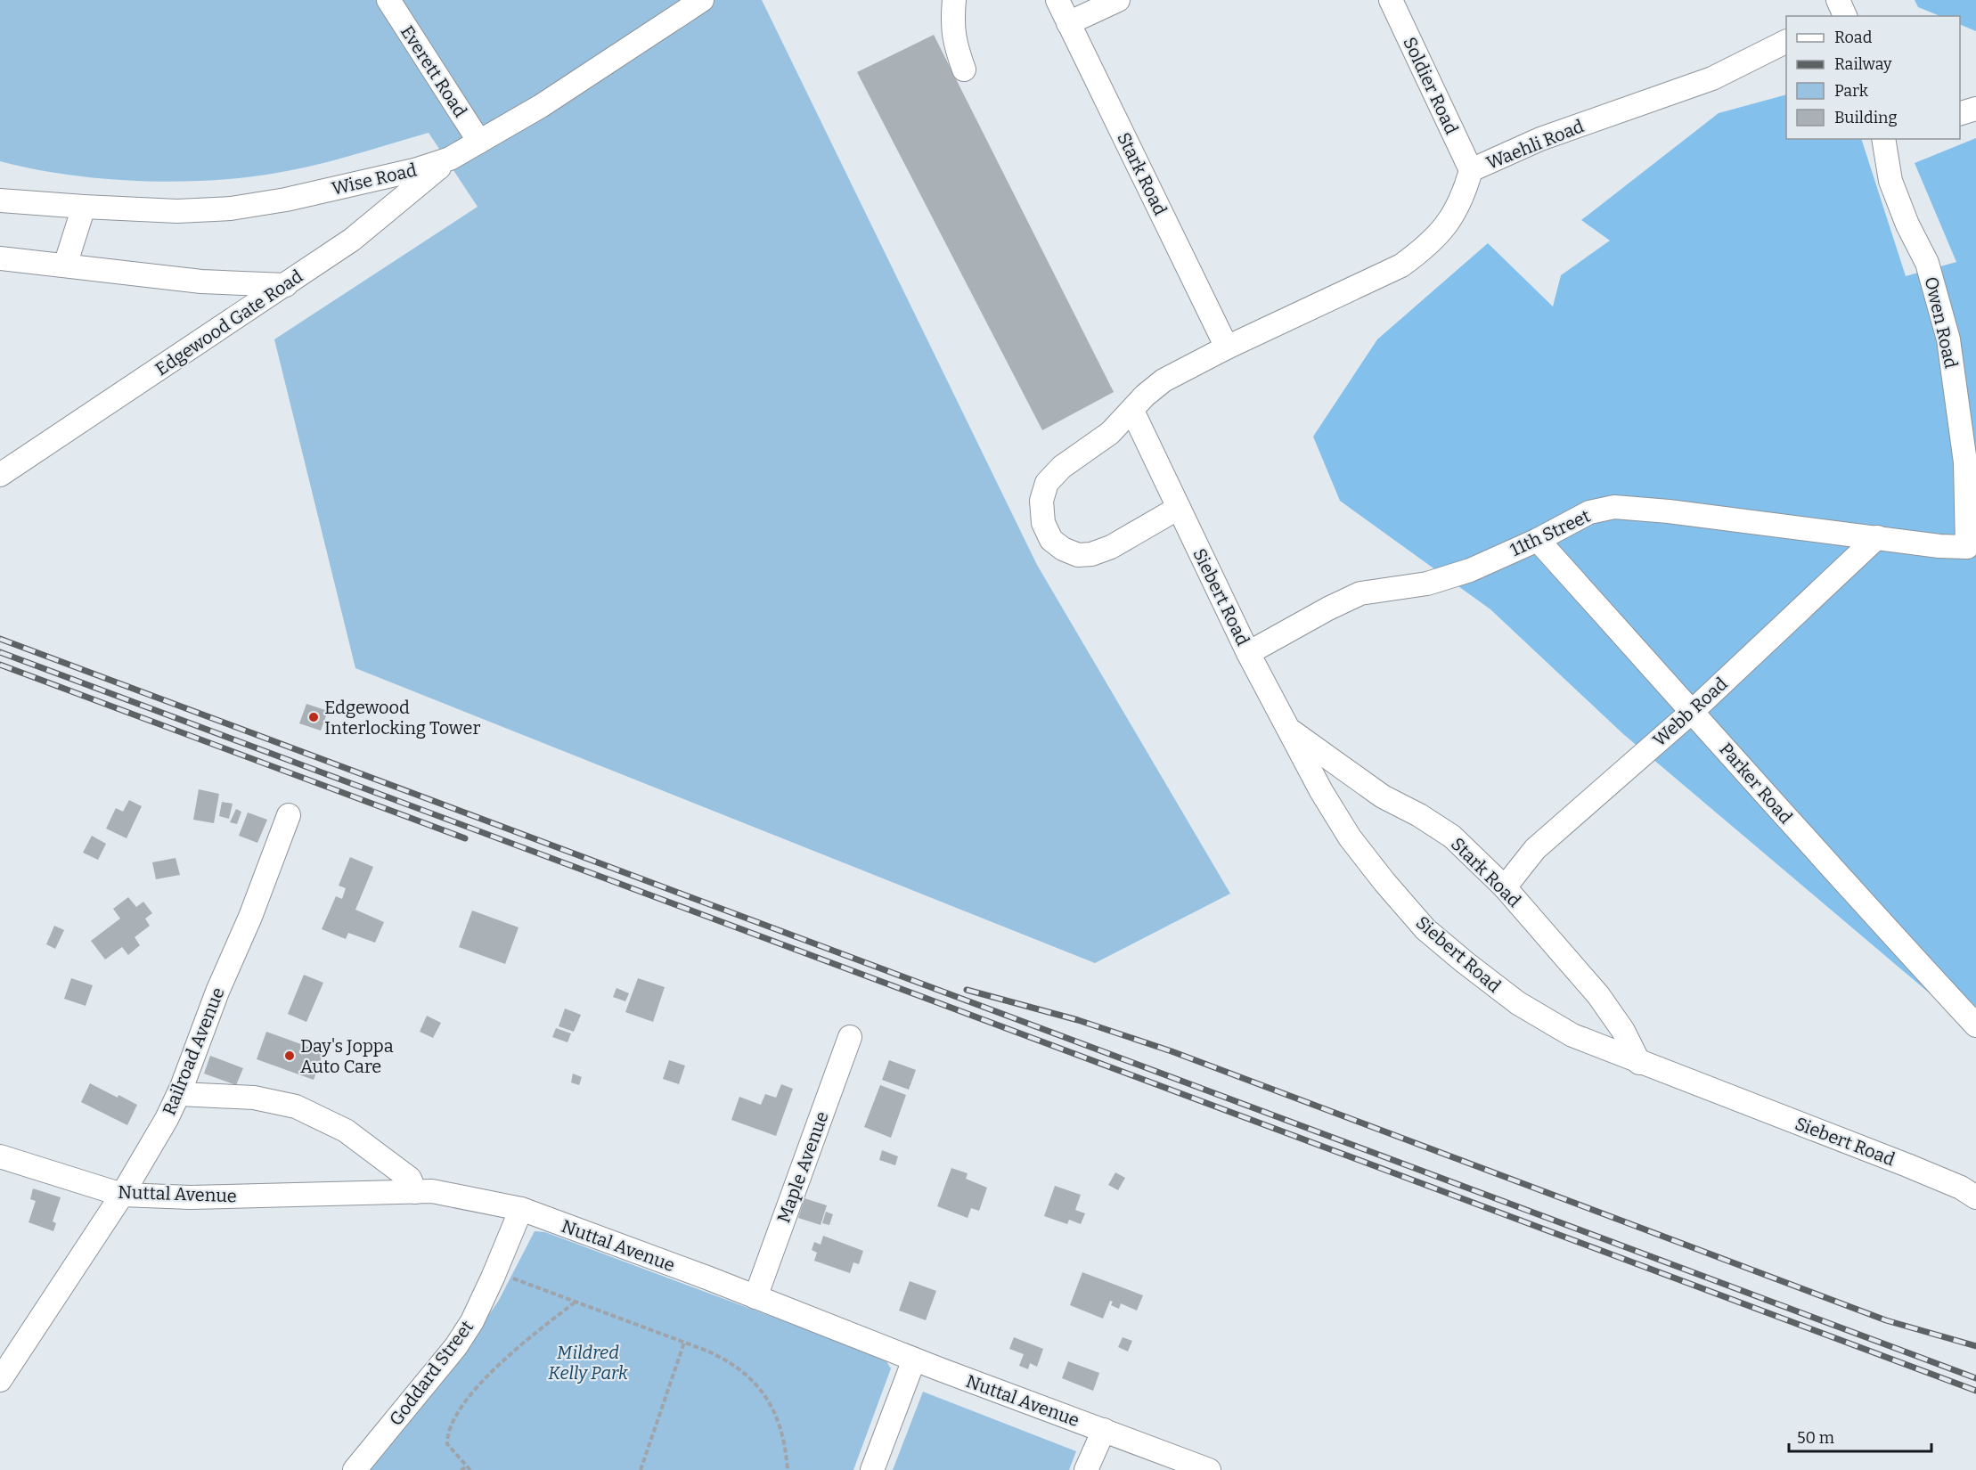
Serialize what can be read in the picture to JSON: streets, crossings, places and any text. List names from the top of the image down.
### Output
{
  "streets": {
    "street": [
      "Everett Road",
      "Soldier Road",
      "Waehli Road",
      "Stark Road",
      "Wise Road",
      "Edgewood Gate Road",
      "Owen Road",
      "11th Street",
      "Siebert Road",
      "Webb Road",
      "Parker Road",
      "Railroad Avenue",
      "Maple Avenue",
      "Nuttal Avenue",
      "Goddard Street"
    ]
  },
  "crossings": [
    ["Everett Road", "Wise Road"],
    ["Soldier Road", "Waehli Road"],
    ["Waehli Road", "Stark Road"],
    ["Waehli Road", "Siebert Road"],
    ["Stark Road", "Siebert Road"],
    ["Stark Road", "Webb Road"],
    ["Wise Road", "Edgewood Gate Road"],
    ["Owen Road", "11th Street"],
    ["11th Street", "Siebert Road"],
    ["11th Street", "Webb Road"],
    ["11th Street", "Parker Road"],
    ["Webb Road", "Parker Road"],
    ["Railroad Avenue", "Nuttal Avenue"],
    ["Maple Avenue", "Nuttal Avenue"],
    ["Nuttal Avenue", "Goddard Street"]
  ],
  "parks": ["Mildred Kelly Park"],
  "places": ["Edgewood Interlocking Tower", "Day's Joppa Auto Care"],
  "legend": [
    "Road",
    "Railway",
    "Park",
    "Building"
  ],
  "scale_bar": "50 m"
}
